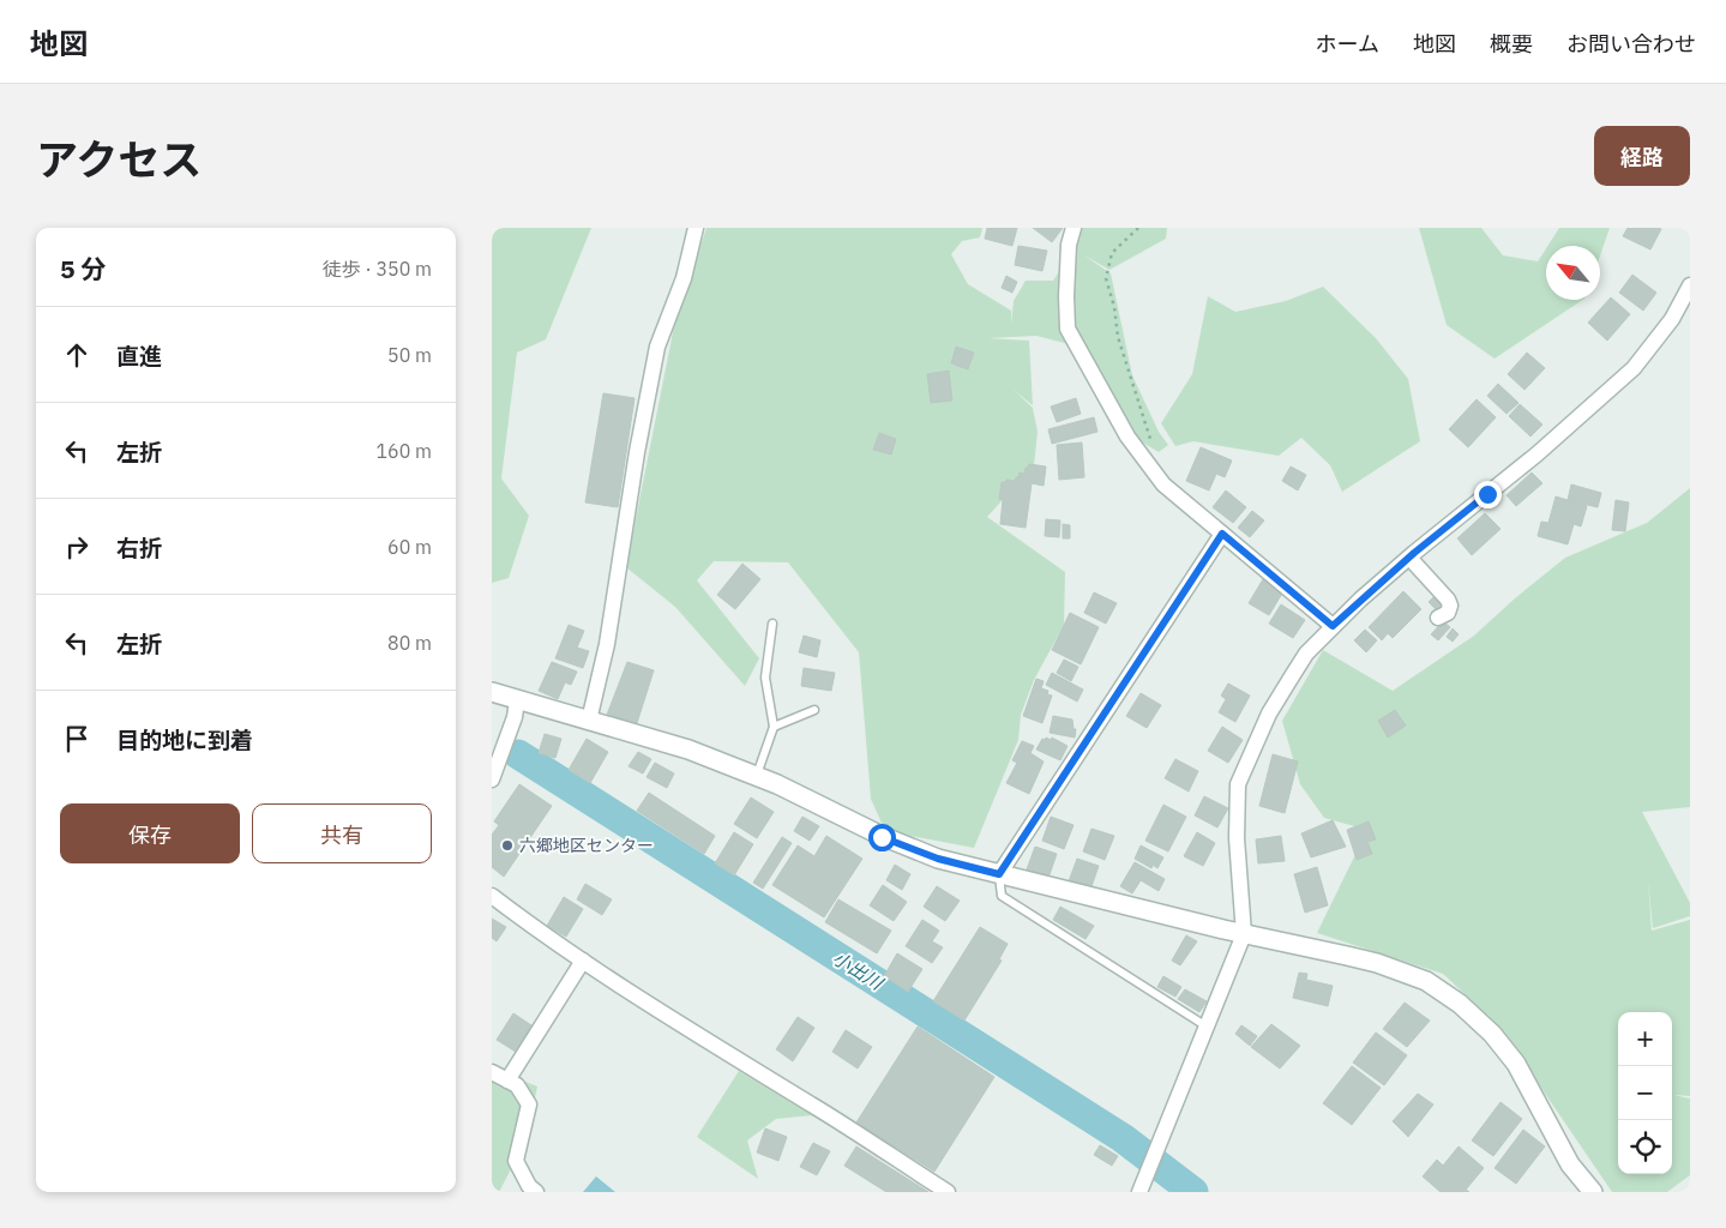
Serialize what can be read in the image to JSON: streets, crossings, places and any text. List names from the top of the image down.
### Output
{
  "water": ["小出川"],
  "places": ["六郷地区センター"],
  "north": "top left",
  "page": {
    "header": "地図",
    "nav": [
      "ホーム",
      "地図",
      "概要",
      "お問い合わせ"
    ],
    "title": "アクセス",
    "buttons": [
      "経路",
      ["保存", "共有"]
    ],
    "heading": ["5 分", "徒歩 · 350 m"],
    "list": [
      ["直進", "50 m"],
      ["左折", "160 m"],
      ["右折", "60 m"],
      ["左折", "80 m"],
      "目的地に到着"
    ],
    "map_buttons": ["+", "−"]
  }
}
